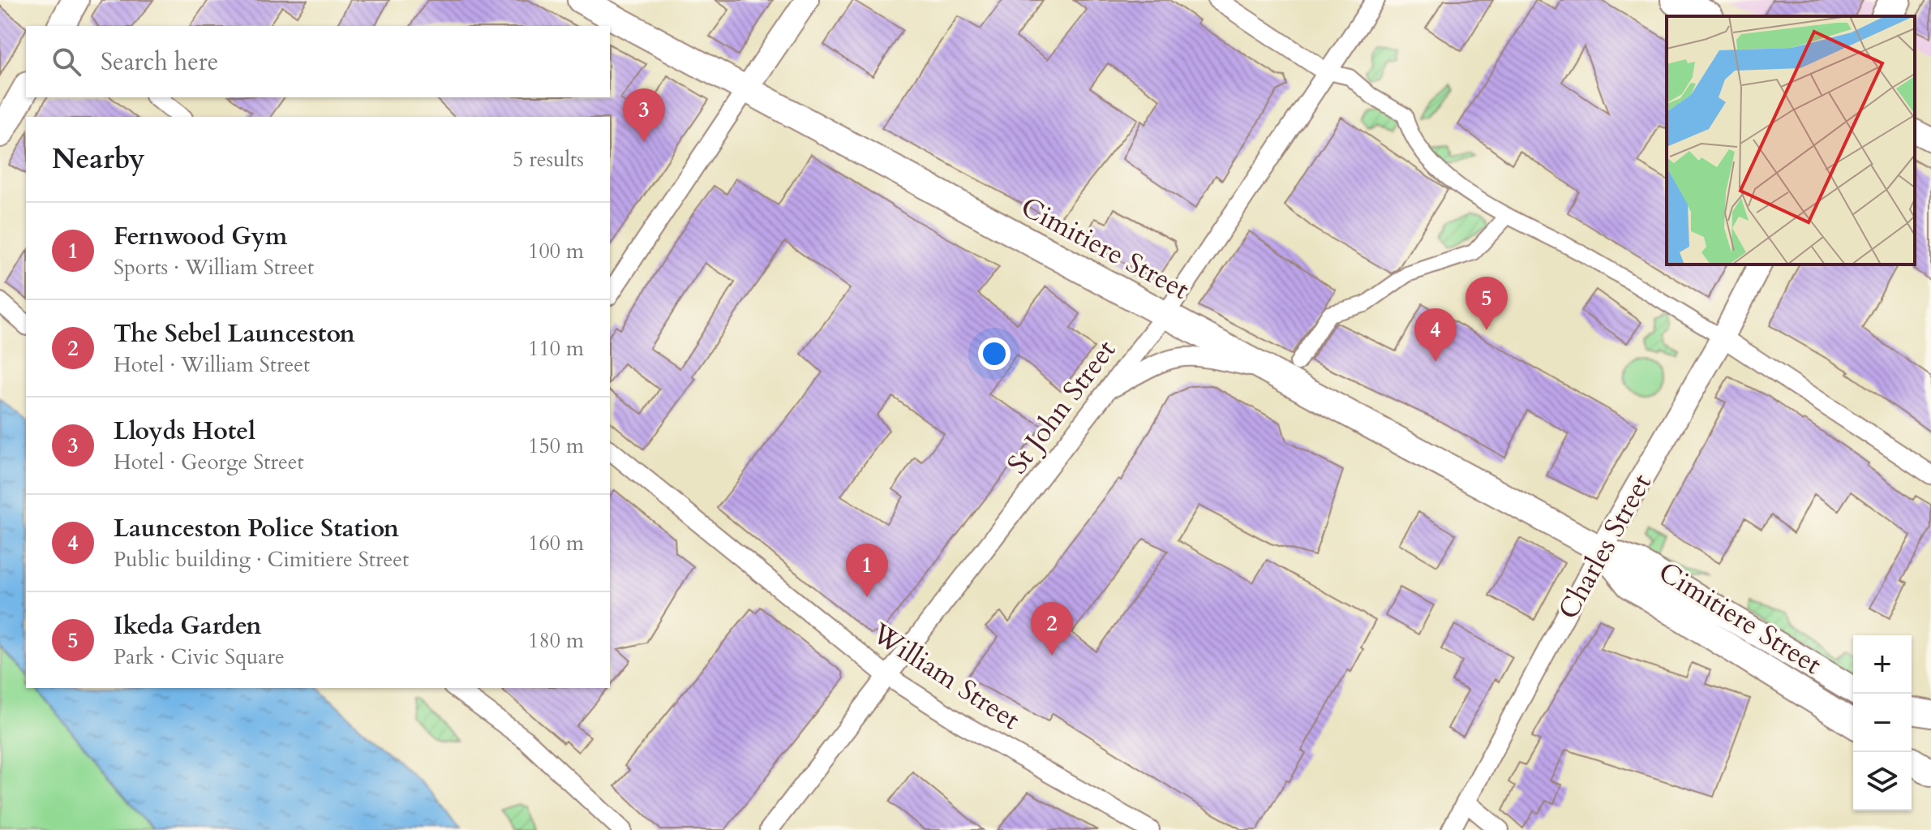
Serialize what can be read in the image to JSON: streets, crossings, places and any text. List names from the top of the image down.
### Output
{
  "streets": {
    "main road": ["Cimitiere Street"],
    "street": ["St John Street", "Charles Street", "William Street"]
  },
  "crossings": [
    ["Cimitiere Street", "St John Street"],
    ["Cimitiere Street", "Charles Street"],
    ["St John Street", "William Street"]
  ],
  "page": {
    "search": "Search here",
    "pins": [
      "3",
      "5",
      "4",
      "1",
      "2"
    ],
    "heading": ["Nearby", "5 results"],
    "list": [
      {
        "mark": "1",
        "name": "Fernwood Gym",
        "note": "Sports · William Street",
        "value": "100 m"
      },
      {
        "mark": "2",
        "name": "The Sebel Launceston",
        "note": "Hotel · William Street",
        "value": "110 m"
      },
      {
        "mark": "3",
        "name": "Lloyds Hotel",
        "note": "Hotel · George Street",
        "value": "150 m"
      },
      {
        "mark": "4",
        "name": "Launceston Police Station",
        "note": "Public building · Cimitiere Street",
        "value": "160 m"
      },
      {
        "mark": "5",
        "name": "Ikeda Garden",
        "note": "Park · Civic Square",
        "value": "180 m"
      }
    ],
    "map_buttons": ["+", "−"]
  }
}
